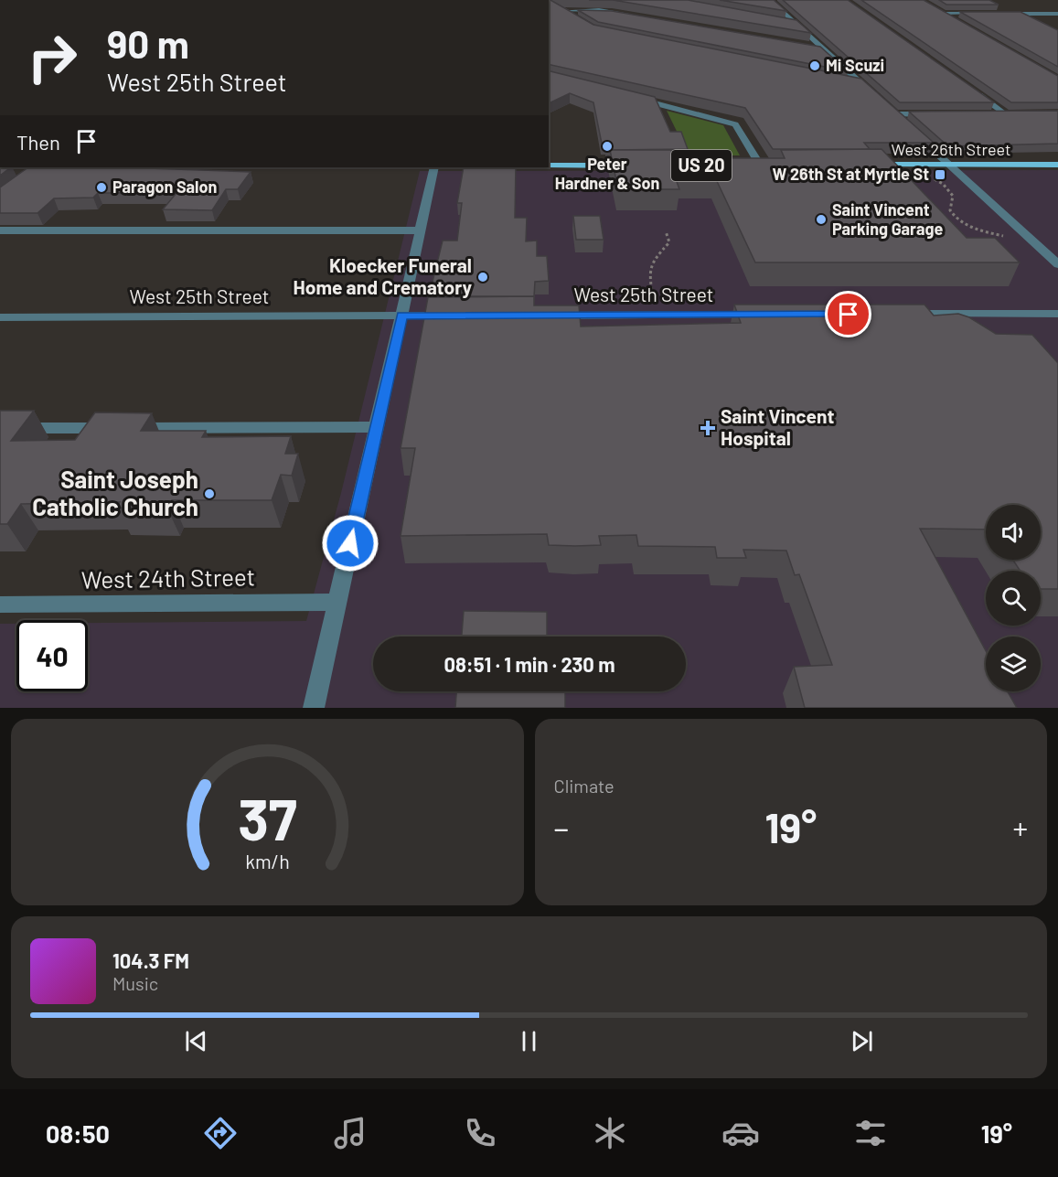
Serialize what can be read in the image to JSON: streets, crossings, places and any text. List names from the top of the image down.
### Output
{
  "streets": {
    "main road": ["West 26th Street", "US 20"],
    "street": ["West 25th Street", "West 24th Street"]
  },
  "places": {
    "other": [
      "Mi Scuzi",
      "Peter Hardner & Son",
      "Paragon Salon",
      "Saint Vincent Parking Garage",
      "Kloecker Funeral Home and Crematory",
      "Saint Joseph Catholic Church"
    ],
    "transit": ["W 26th St at Myrtle St"],
    "health": ["Saint Vincent Hospital"]
  },
  "page": {
    "turn": ["90 m", "West 25th Street"],
    "then": "Then",
    "limit": "40",
    "trip": "08:51 · 1 min · 230 m",
    "tile": "Climate",
    "heat": ["−", "19°", "+"],
    "song": ["104.3 FM", "Music"],
    "tabs": ["08:50", "19°"],
    "gauge": ["37", "km/h"]
  }
}
